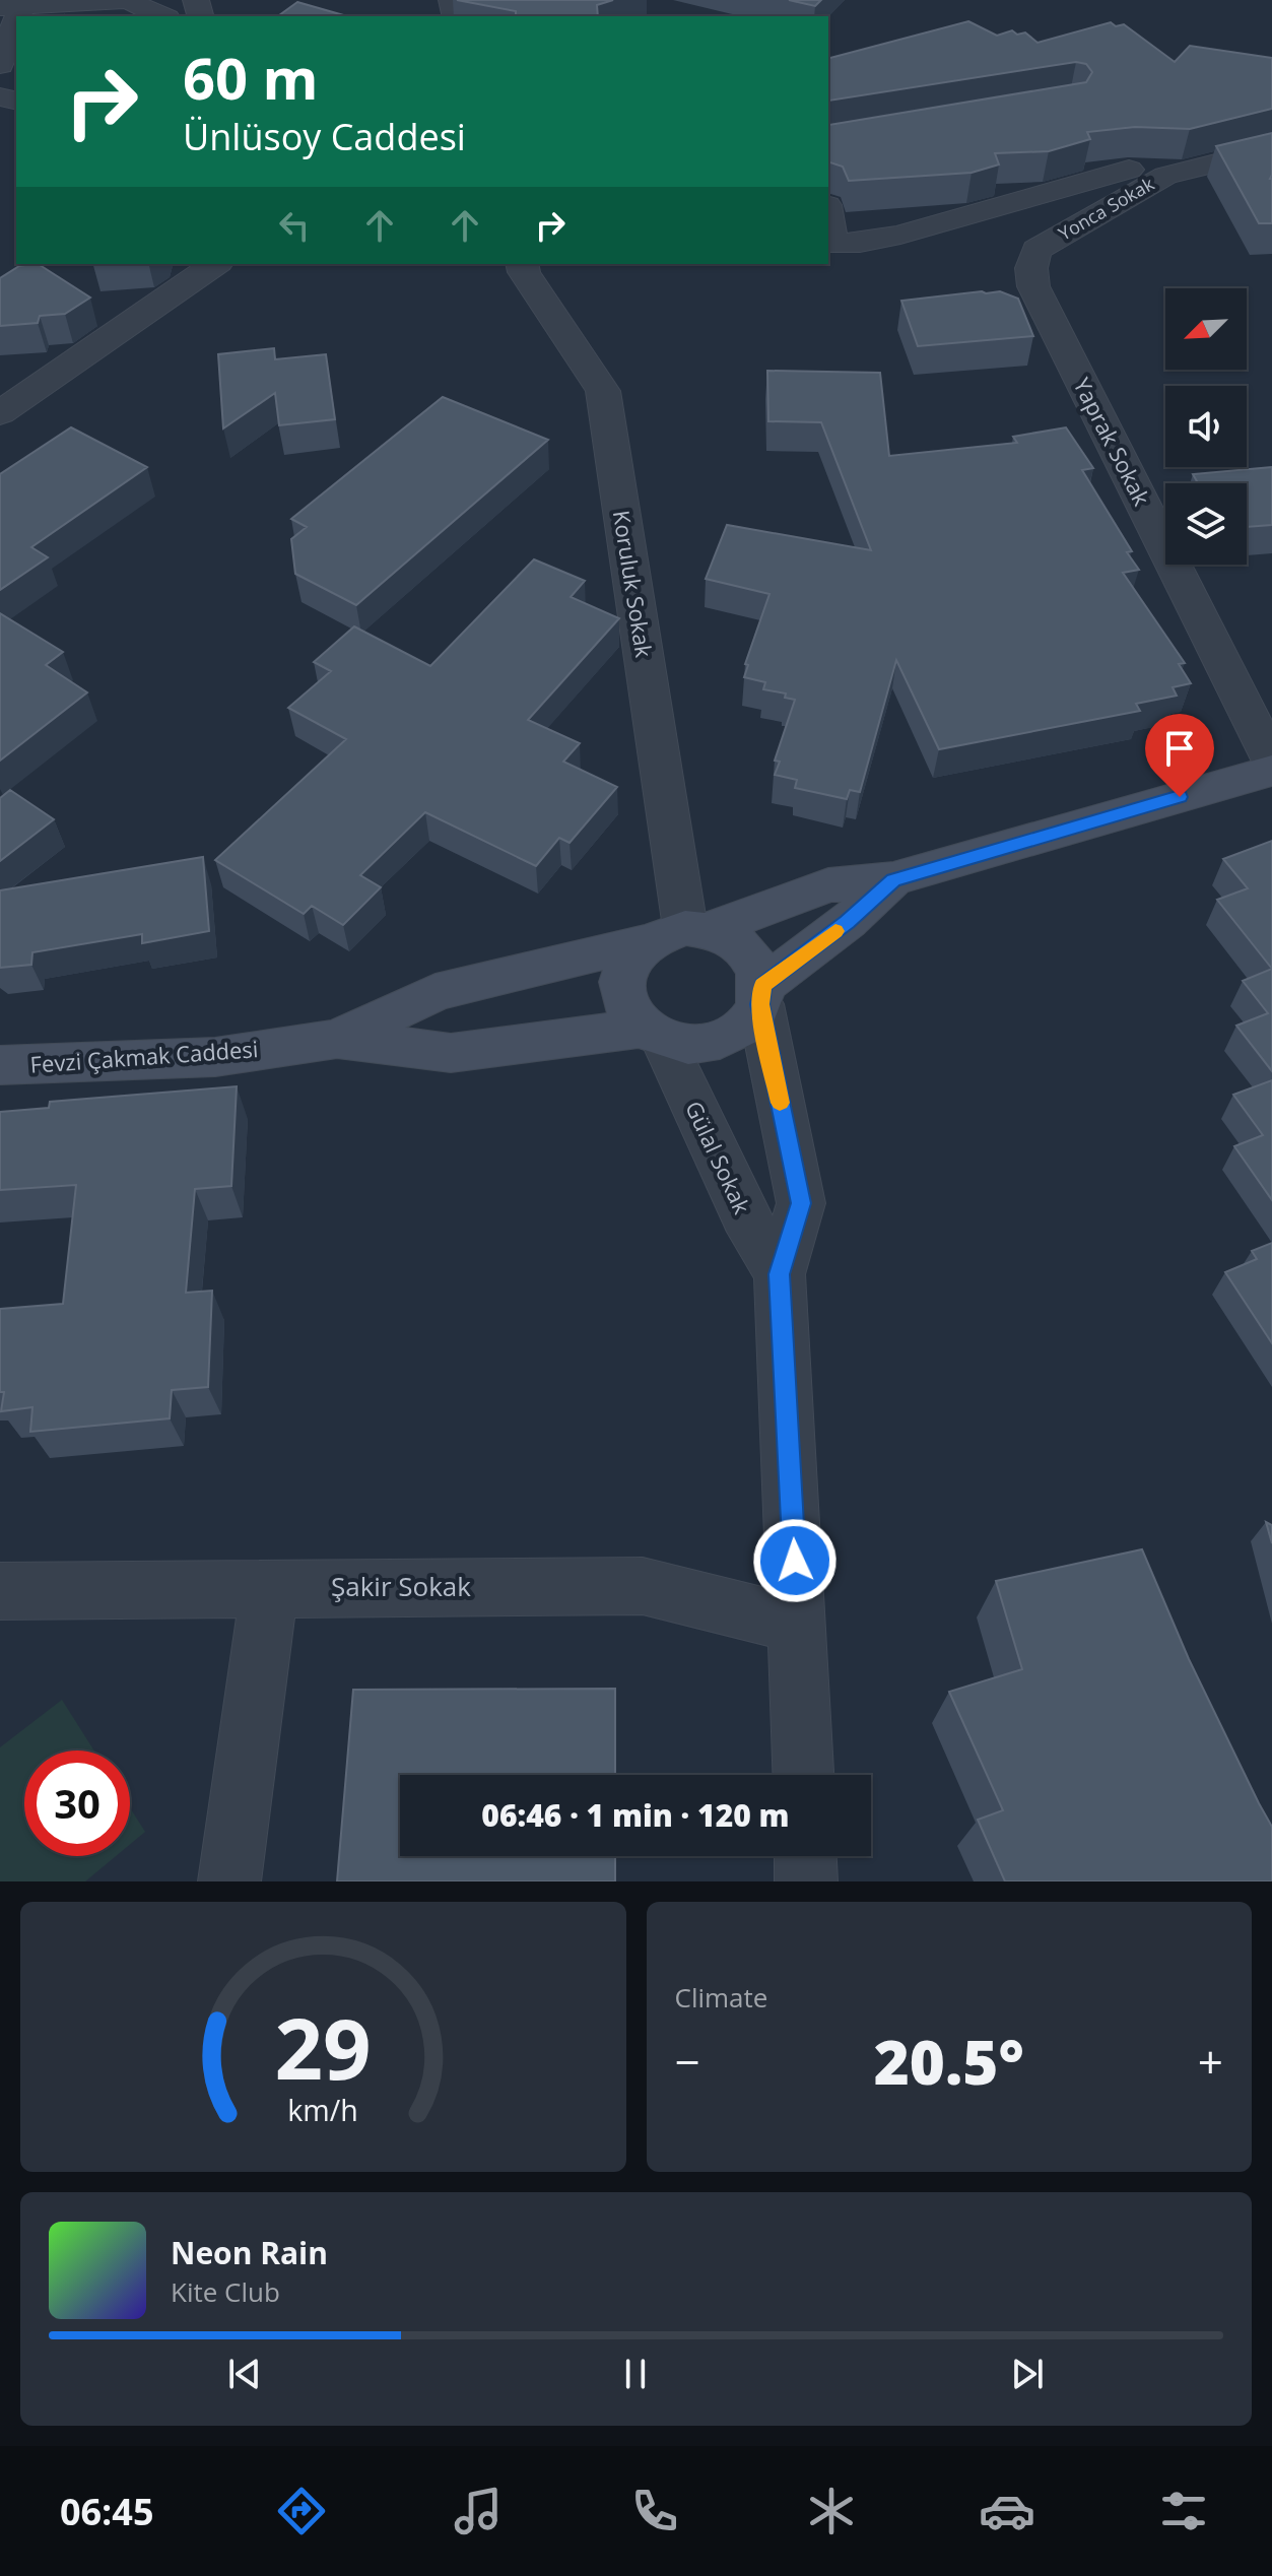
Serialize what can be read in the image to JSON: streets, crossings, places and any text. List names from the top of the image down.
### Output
{
  "streets": {
    "street": [
      "Yonca Sokak",
      "Yaprak Sokak",
      "Koruluk Sokak",
      "Fevzi Çakmak Caddesi",
      "Gülal Sokak",
      "Şakir Sokak"
    ]
  },
  "crossings": [
    ["Yonca Sokak", "Yaprak Sokak"],
    ["Koruluk Sokak", "Fevzi Çakmak Caddesi"],
    ["Koruluk Sokak", "Gülal Sokak"],
    ["Fevzi Çakmak Caddesi", "Gülal Sokak"],
    ["Gülal Sokak", "Şakir Sokak"]
  ],
  "north": "bottom left",
  "page": {
    "turn": ["60 m", "Ünlüsoy Caddesi"],
    "limit": "30",
    "trip": "06:46 · 1 min · 120 m",
    "tile": "Climate",
    "heat": ["−", "20.5°", "+"],
    "song": ["Neon Rain", "Kite Club"],
    "tabs": "06:45",
    "gauge": ["29", "km/h"]
  }
}
